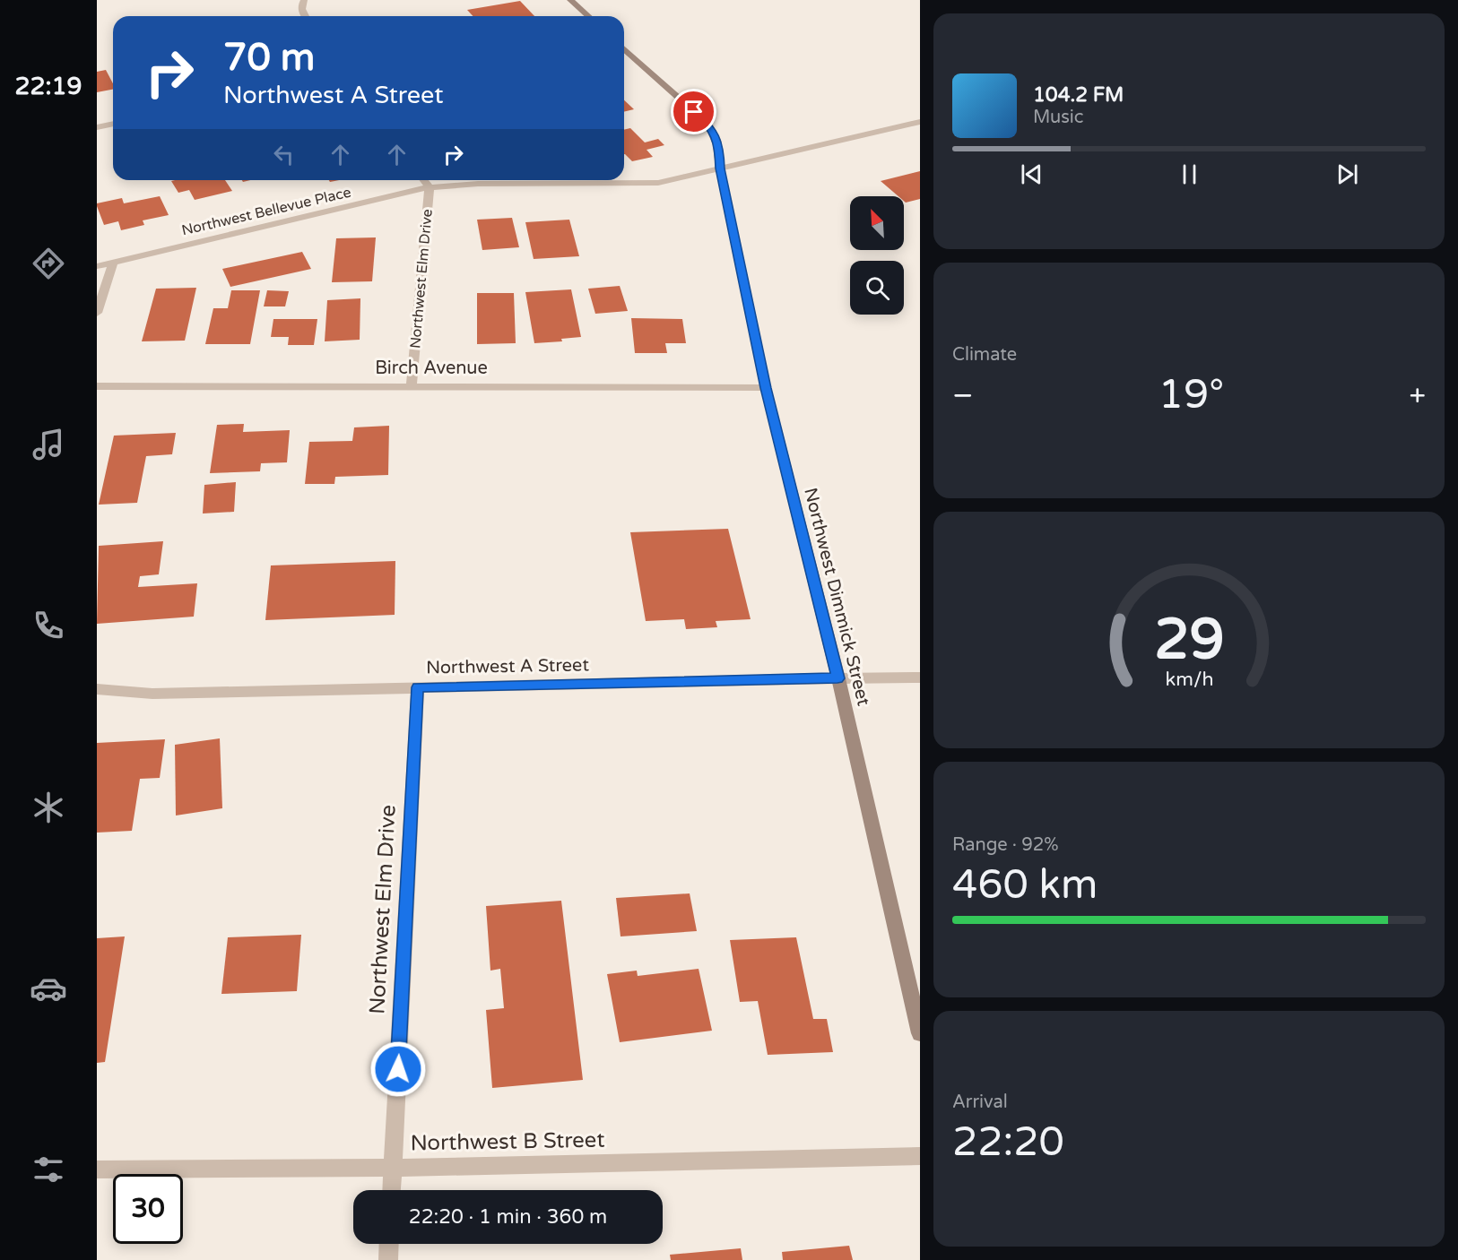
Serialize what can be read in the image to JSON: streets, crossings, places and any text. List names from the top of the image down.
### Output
{
  "streets": {
    "main road": ["Northwest Dimmick Street"],
    "street": [
      "Northwest Bellevue Place",
      "Northwest Elm Drive",
      "Birch Avenue",
      "Northwest A Street",
      "Northwest B Street"
    ]
  },
  "crossings": [
    ["Northwest Bellevue Place", "Northwest Elm Drive"],
    ["Northwest Bellevue Place", "Northwest Dimmick Street"],
    ["Northwest Elm Drive", "Birch Avenue"],
    ["Northwest Elm Drive", "Northwest A Street"],
    ["Northwest Elm Drive", "Northwest B Street"],
    ["Birch Avenue", "Northwest Dimmick Street"],
    ["Northwest Dimmick Street", "Northwest A Street"]
  ],
  "north": "top left",
  "page": {
    "tabs": "22:19",
    "turn": ["70 m", "Northwest A Street"],
    "song": ["104.2 FM", "Music"],
    "tile": [
      "Climate",
      ["Range · 92%", "460 km"],
      ["Arrival", "22:20"]
    ],
    "heat": ["−", "19°", "+"],
    "limit": "30",
    "trip": "22:20 · 1 min · 360 m",
    "gauge": ["29", "km/h"]
  }
}
